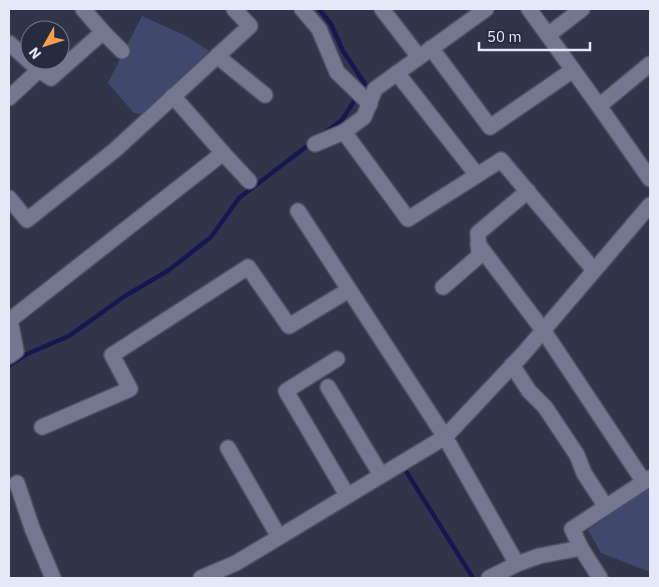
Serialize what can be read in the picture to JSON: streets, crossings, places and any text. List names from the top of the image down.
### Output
{
  "scale_bar": "50 m",
  "north": "bottom left"
}
